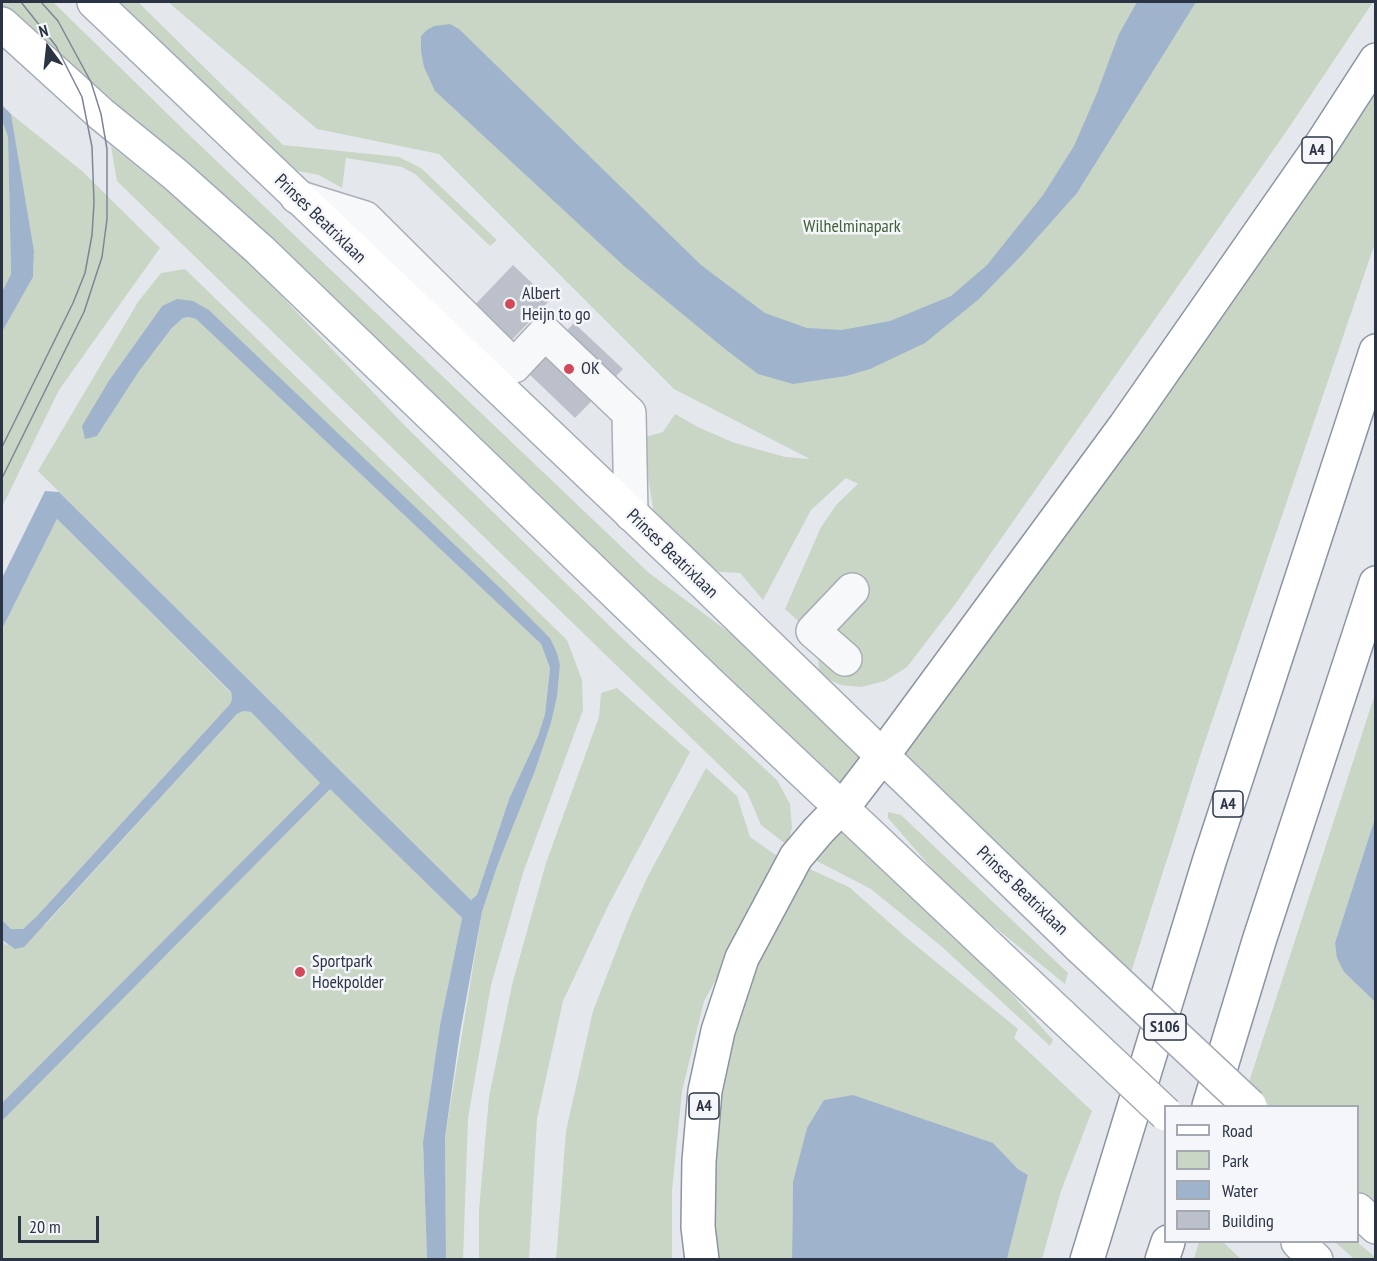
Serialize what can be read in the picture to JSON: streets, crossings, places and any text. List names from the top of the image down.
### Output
{
  "streets": {
    "main road": ["A4", "Prinses Beatrixlaan", "S106"]
  },
  "crossings": [
    ["A4", "Prinses Beatrixlaan"]
  ],
  "parks": ["Wilhelminapark"],
  "places": ["Albert Heijn to go", "OK", "Sportpark Hoekpolder"],
  "legend": [
    "Road",
    "Park",
    "Water",
    "Building"
  ],
  "scale_bar": "20 m",
  "north": "top"
}
